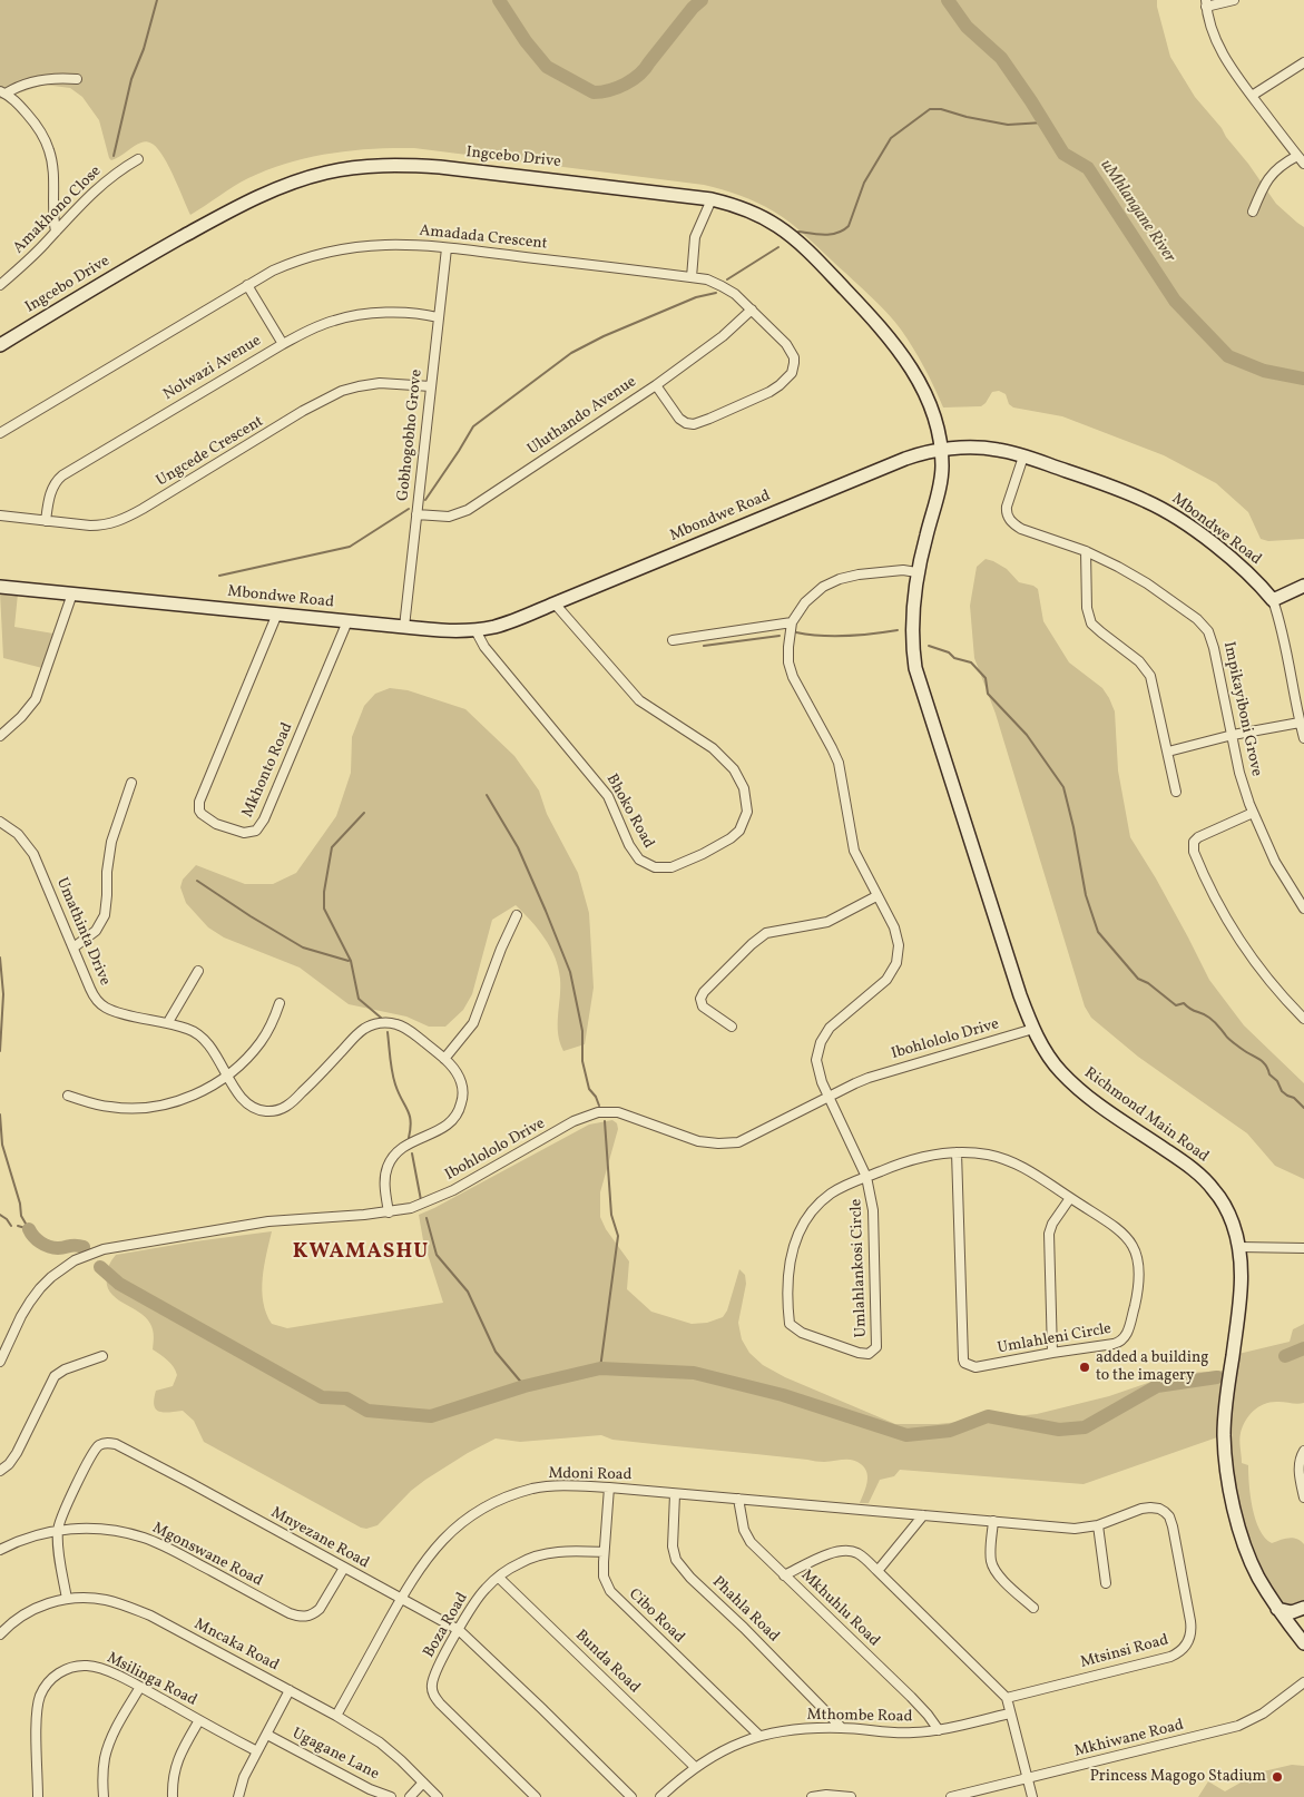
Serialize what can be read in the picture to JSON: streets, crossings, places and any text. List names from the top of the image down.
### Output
{
  "streets": {
    "main road": ["Ingcebo Drive", "Mbondwe Road", "Richmond Main Road"],
    "street": [
      "Amakhono Close",
      "Amadada Crescent",
      "Nolwazi Avenue",
      "Uluthando Avenue",
      "Gobhogobho Grove",
      "Ungcede Crescent",
      "Impikayiboni Grove",
      "Mkhonto Road",
      "Bhoko Road",
      "Umathinta Drive",
      "Ibohlololo Drive",
      "Umlahlankosi Circle",
      "Umlahleni Circle",
      "Mdoni Road",
      "Mnyezane Road",
      "Mgonswane Road",
      "Mkhuhlu Road",
      "Phahla Road",
      "Cibo Road",
      "Boza Road",
      "Mncaka Road",
      "Mtsinsi Road",
      "Bunda Road",
      "Msilinga Road",
      "Mthombe Road",
      "Mkhiwane Road",
      "Ugagane Lane"
    ]
  },
  "crossings": [
    ["Ingcebo Drive", "Mbondwe Road"],
    ["Ingcebo Drive", "Richmond Main Road"],
    ["Amadada Crescent", "Uluthando Avenue"],
    ["Amadada Crescent", "Gobhogobho Grove"],
    ["Nolwazi Avenue", "Gobhogobho Grove"],
    ["Nolwazi Avenue", "Ungcede Crescent"],
    ["Uluthando Avenue", "Gobhogobho Grove"],
    ["Gobhogobho Grove", "Ungcede Crescent"],
    ["Gobhogobho Grove", "Mbondwe Road"],
    ["Mbondwe Road", "Impikayiboni Grove"],
    ["Mbondwe Road", "Mkhonto Road"],
    ["Mbondwe Road", "Bhoko Road"],
    ["Mbondwe Road", "Richmond Main Road"],
    ["Umathinta Drive", "Ibohlololo Drive"],
    ["Ibohlololo Drive", "Richmond Main Road"],
    ["Ibohlololo Drive", "Umlahlankosi Circle"],
    ["Umlahlankosi Circle", "Umlahleni Circle"],
    ["Mdoni Road", "Mnyezane Road"],
    ["Mdoni Road", "Mkhuhlu Road"],
    ["Mdoni Road", "Phahla Road"],
    ["Mdoni Road", "Cibo Road"],
    ["Mdoni Road", "Mncaka Road"],
    ["Mdoni Road", "Mtsinsi Road"],
    ["Mnyezane Road", "Mgonswane Road"],
    ["Mnyezane Road", "Boza Road"],
    ["Mnyezane Road", "Mncaka Road"],
    ["Mkhuhlu Road", "Mthombe Road"],
    ["Phahla Road", "Mthombe Road"],
    ["Cibo Road", "Boza Road"],
    ["Cibo Road", "Mthombe Road"],
    ["Boza Road", "Bunda Road"],
    ["Bunda Road", "Mthombe Road"]
  ],
  "districts": ["KWAMASHU"],
  "water": ["uMhlangane River"],
  "places": ["added a building to the imagery", "Princess Magogo Stadium"]
}
